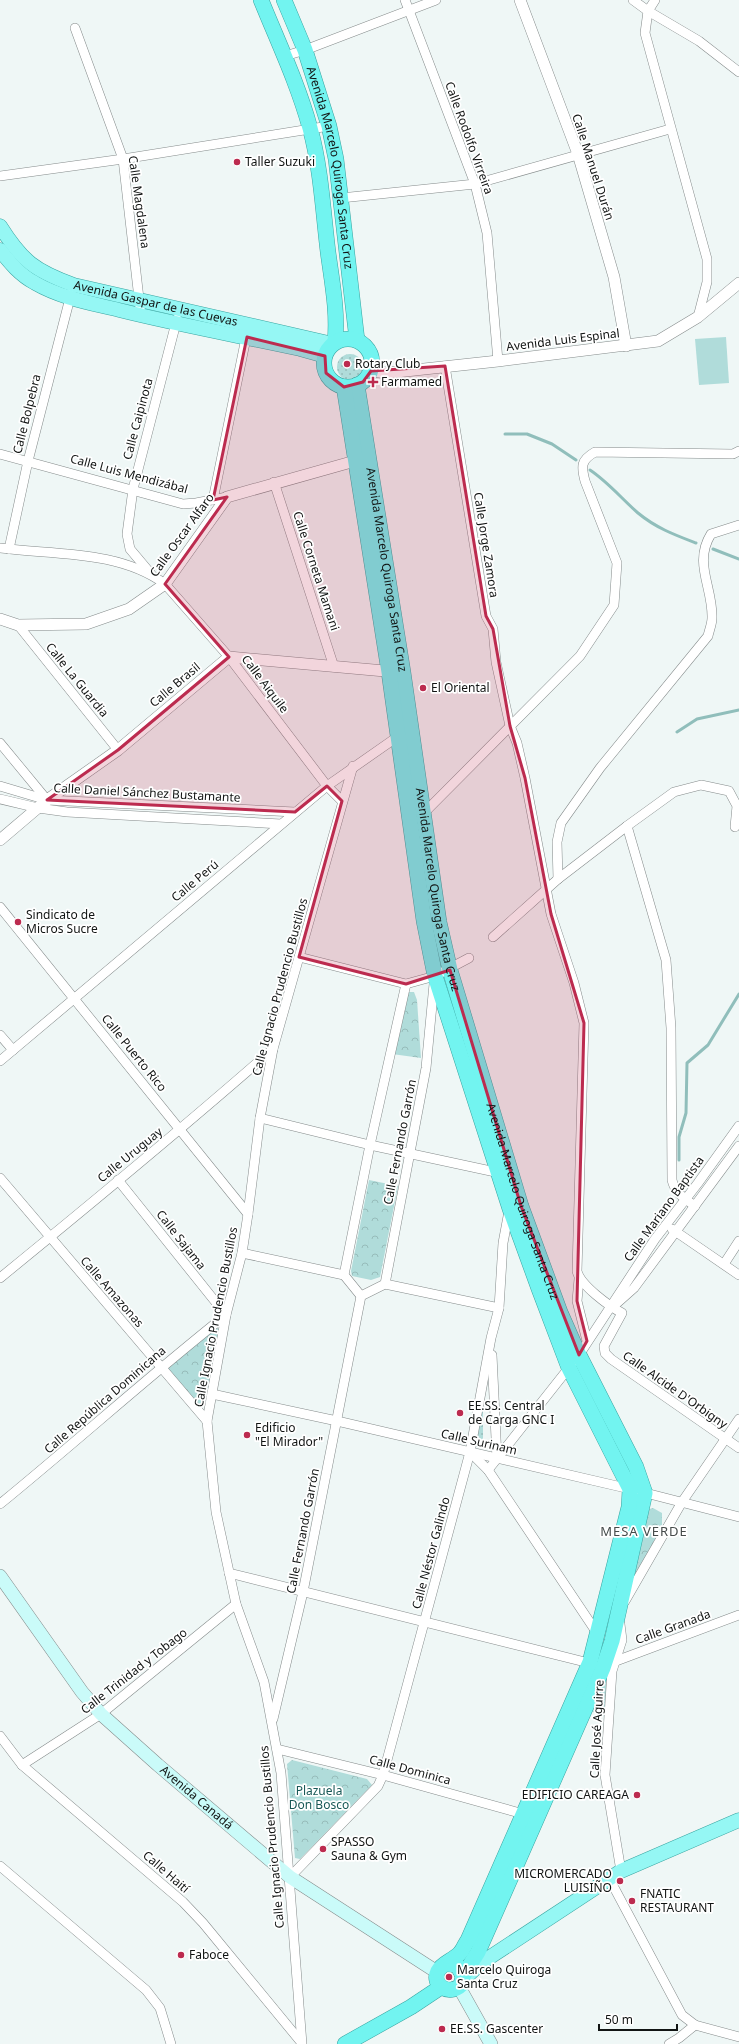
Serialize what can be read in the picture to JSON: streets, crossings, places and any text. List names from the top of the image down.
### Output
{
  "streets": {
    "highway": ["Avenida Marcelo Quiroga Santa Cruz"],
    "main road": ["Avenida Gaspar de las Cuevas", "Avenida Canadá"],
    "street": [
      "Calle Rodolfo Virreira",
      "Calle Manuel Durán",
      "Calle Magdalena",
      "Avenida Luis Espinal",
      "Calle Bolpebra",
      "Calle Caipinota",
      "Calle Luis Mendizábal",
      "Calle Oscar Alfaro",
      "Calle Jorge Zamora",
      "Calle Corneta Mamani",
      "Calle La Guardia",
      "Calle Aiquile",
      "Calle Brasil",
      "Calle Daniel Sánchez Bustamante",
      "Calle Perú",
      "Calle Ignacio Prudencio Bustillos",
      "Calle Puerto Rico",
      "Calle Fernando Garrón",
      "Calle Uruguay",
      "Calle Mariano Baptista",
      "Calle Sajama",
      "Calle Amazonas",
      "Calle Alcide D'Orbigny",
      "Calle República Dominicana",
      "Calle Surinam",
      "Calle Néstor Galindo",
      "Calle Granada",
      "Calle Trinidad y Tobago",
      "Calle José Aguirre",
      "Calle Dominica",
      "Calle Haití"
    ]
  },
  "crossings": [
    ["Calle Rodolfo Virreira", "Avenida Luis Espinal"],
    ["Avenida Marcelo Quiroga Santa Cruz", "Avenida Gaspar de las Cuevas"],
    ["Avenida Marcelo Quiroga Santa Cruz", "Avenida Luis Espinal"],
    ["Avenida Marcelo Quiroga Santa Cruz", "Calle Luis Mendizábal"],
    ["Avenida Marcelo Quiroga Santa Cruz", "Calle Perú"],
    ["Avenida Marcelo Quiroga Santa Cruz", "Calle Fernando Garrón"],
    ["Avenida Marcelo Quiroga Santa Cruz", "Calle Mariano Baptista"],
    ["Avenida Marcelo Quiroga Santa Cruz", "Calle Surinam"],
    ["Avenida Marcelo Quiroga Santa Cruz", "Calle Néstor Galindo"],
    ["Calle Manuel Durán", "Avenida Luis Espinal"],
    ["Calle Magdalena", "Avenida Gaspar de las Cuevas"],
    ["Avenida Gaspar de las Cuevas", "Avenida Luis Espinal"],
    ["Avenida Gaspar de las Cuevas", "Calle Bolpebra"],
    ["Avenida Gaspar de las Cuevas", "Calle Caipinota"],
    ["Avenida Luis Espinal", "Calle Jorge Zamora"],
    ["Calle Bolpebra", "Calle Luis Mendizábal"],
    ["Calle Caipinota", "Calle Luis Mendizábal"],
    ["Calle Caipinota", "Calle Aiquile"],
    ["Calle Luis Mendizábal", "Calle Oscar Alfaro"],
    ["Calle Luis Mendizábal", "Calle Corneta Mamani"],
    ["Calle Oscar Alfaro", "Calle La Guardia"],
    ["Calle Oscar Alfaro", "Calle Aiquile"],
    ["Calle Jorge Zamora", "Calle Mariano Baptista"],
    ["Calle La Guardia", "Calle Brasil"],
    ["Calle Aiquile", "Calle Brasil"],
    ["Calle Aiquile", "Calle Perú"],
    ["Calle Aiquile", "Calle Ignacio Prudencio Bustillos"],
    ["Calle Brasil", "Calle Daniel Sánchez Bustamante"],
    ["Calle Daniel Sánchez Bustamante", "Calle Perú"],
    ["Calle Perú", "Calle Ignacio Prudencio Bustillos"],
    ["Calle Perú", "Calle Puerto Rico"],
    ["Calle Ignacio Prudencio Bustillos", "Calle Puerto Rico"],
    ["Calle Ignacio Prudencio Bustillos", "Calle Fernando Garrón"],
    ["Calle Ignacio Prudencio Bustillos", "Calle Uruguay"],
    ["Calle Ignacio Prudencio Bustillos", "Calle Sajama"],
    ["Calle Ignacio Prudencio Bustillos", "Calle Amazonas"],
    ["Calle Ignacio Prudencio Bustillos", "Calle República Dominicana"],
    ["Calle Ignacio Prudencio Bustillos", "Calle Surinam"],
    ["Calle Ignacio Prudencio Bustillos", "Calle Néstor Galindo"],
    ["Calle Ignacio Prudencio Bustillos", "Calle Trinidad y Tobago"],
    ["Calle Ignacio Prudencio Bustillos", "Calle Dominica"],
    ["Calle Ignacio Prudencio Bustillos", "Avenida Canadá"],
    ["Calle Ignacio Prudencio Bustillos", "Calle Haití"],
    ["Calle Puerto Rico", "Calle Uruguay"],
    ["Calle Fernando Garrón", "Calle Surinam"],
    ["Calle Uruguay", "Calle Sajama"],
    ["Calle Uruguay", "Calle Amazonas"],
    ["Calle Mariano Baptista", "Calle Alcide D'Orbigny"],
    ["Calle Mariano Baptista", "Calle Surinam"],
    ["Calle Sajama", "Calle República Dominicana"],
    ["Calle Amazonas", "Calle República Dominicana"],
    ["Calle Surinam", "Calle Néstor Galindo"],
    ["Calle Néstor Galindo", "Calle Dominica"],
    ["Calle Néstor Galindo", "Avenida Canadá"],
    ["Calle Granada", "Calle José Aguirre"],
    ["Calle Trinidad y Tobago", "Avenida Canadá"],
    ["Calle Trinidad y Tobago", "Calle Haití"]
  ],
  "districts": ["MESA VERDE"],
  "parks": ["Plazuela Don Bosco"],
  "places": {
    "other": [
      "Taller Suzuki",
      "Rotary Club",
      "El Oriental",
      "Sindicato de Micros Sucre",
      "EE.SS. Central de Carga GNC I",
      "Edificio \"El Mirador\"",
      "EDIFICIO CAREAGA",
      "SPASSO Sauna & Gym",
      "MICROMERCADO LUISIÑO",
      "FNATIC RESTAURANT",
      "Faboce",
      "Marcelo Quiroga Santa Cruz",
      "EE.SS. Gascenter"
    ],
    "health": ["Farmamed"]
  },
  "scale_bar": "50 m"
}
